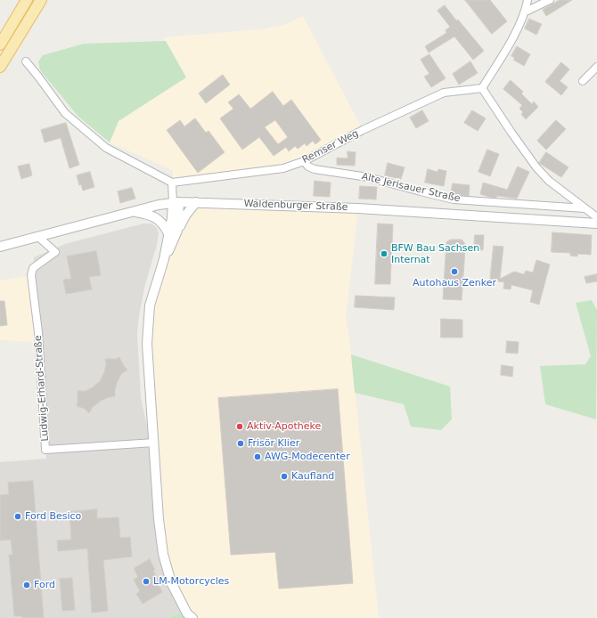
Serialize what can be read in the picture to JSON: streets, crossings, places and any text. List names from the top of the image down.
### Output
{
  "streets": {
    "street": [
      "Remser Weg",
      "Alte Jerisauer Straße",
      "Waldenburger Straße",
      "Ludwig-Erhard-Straße"
    ]
  },
  "crossings": [
    ["Remser Weg", "Alte Jerisauer Straße"],
    ["Waldenburger Straße", "Ludwig-Erhard-Straße"]
  ],
  "places": [
    "BFW Bau Sachsen Internat",
    "Autohaus Zenker",
    "Aktiv-Apotheke",
    "Frisör Klier",
    "AWG-Modecenter",
    "Kaufland",
    "Ford Besico",
    "LM-Motorcycles",
    "Ford"
  ]
}
